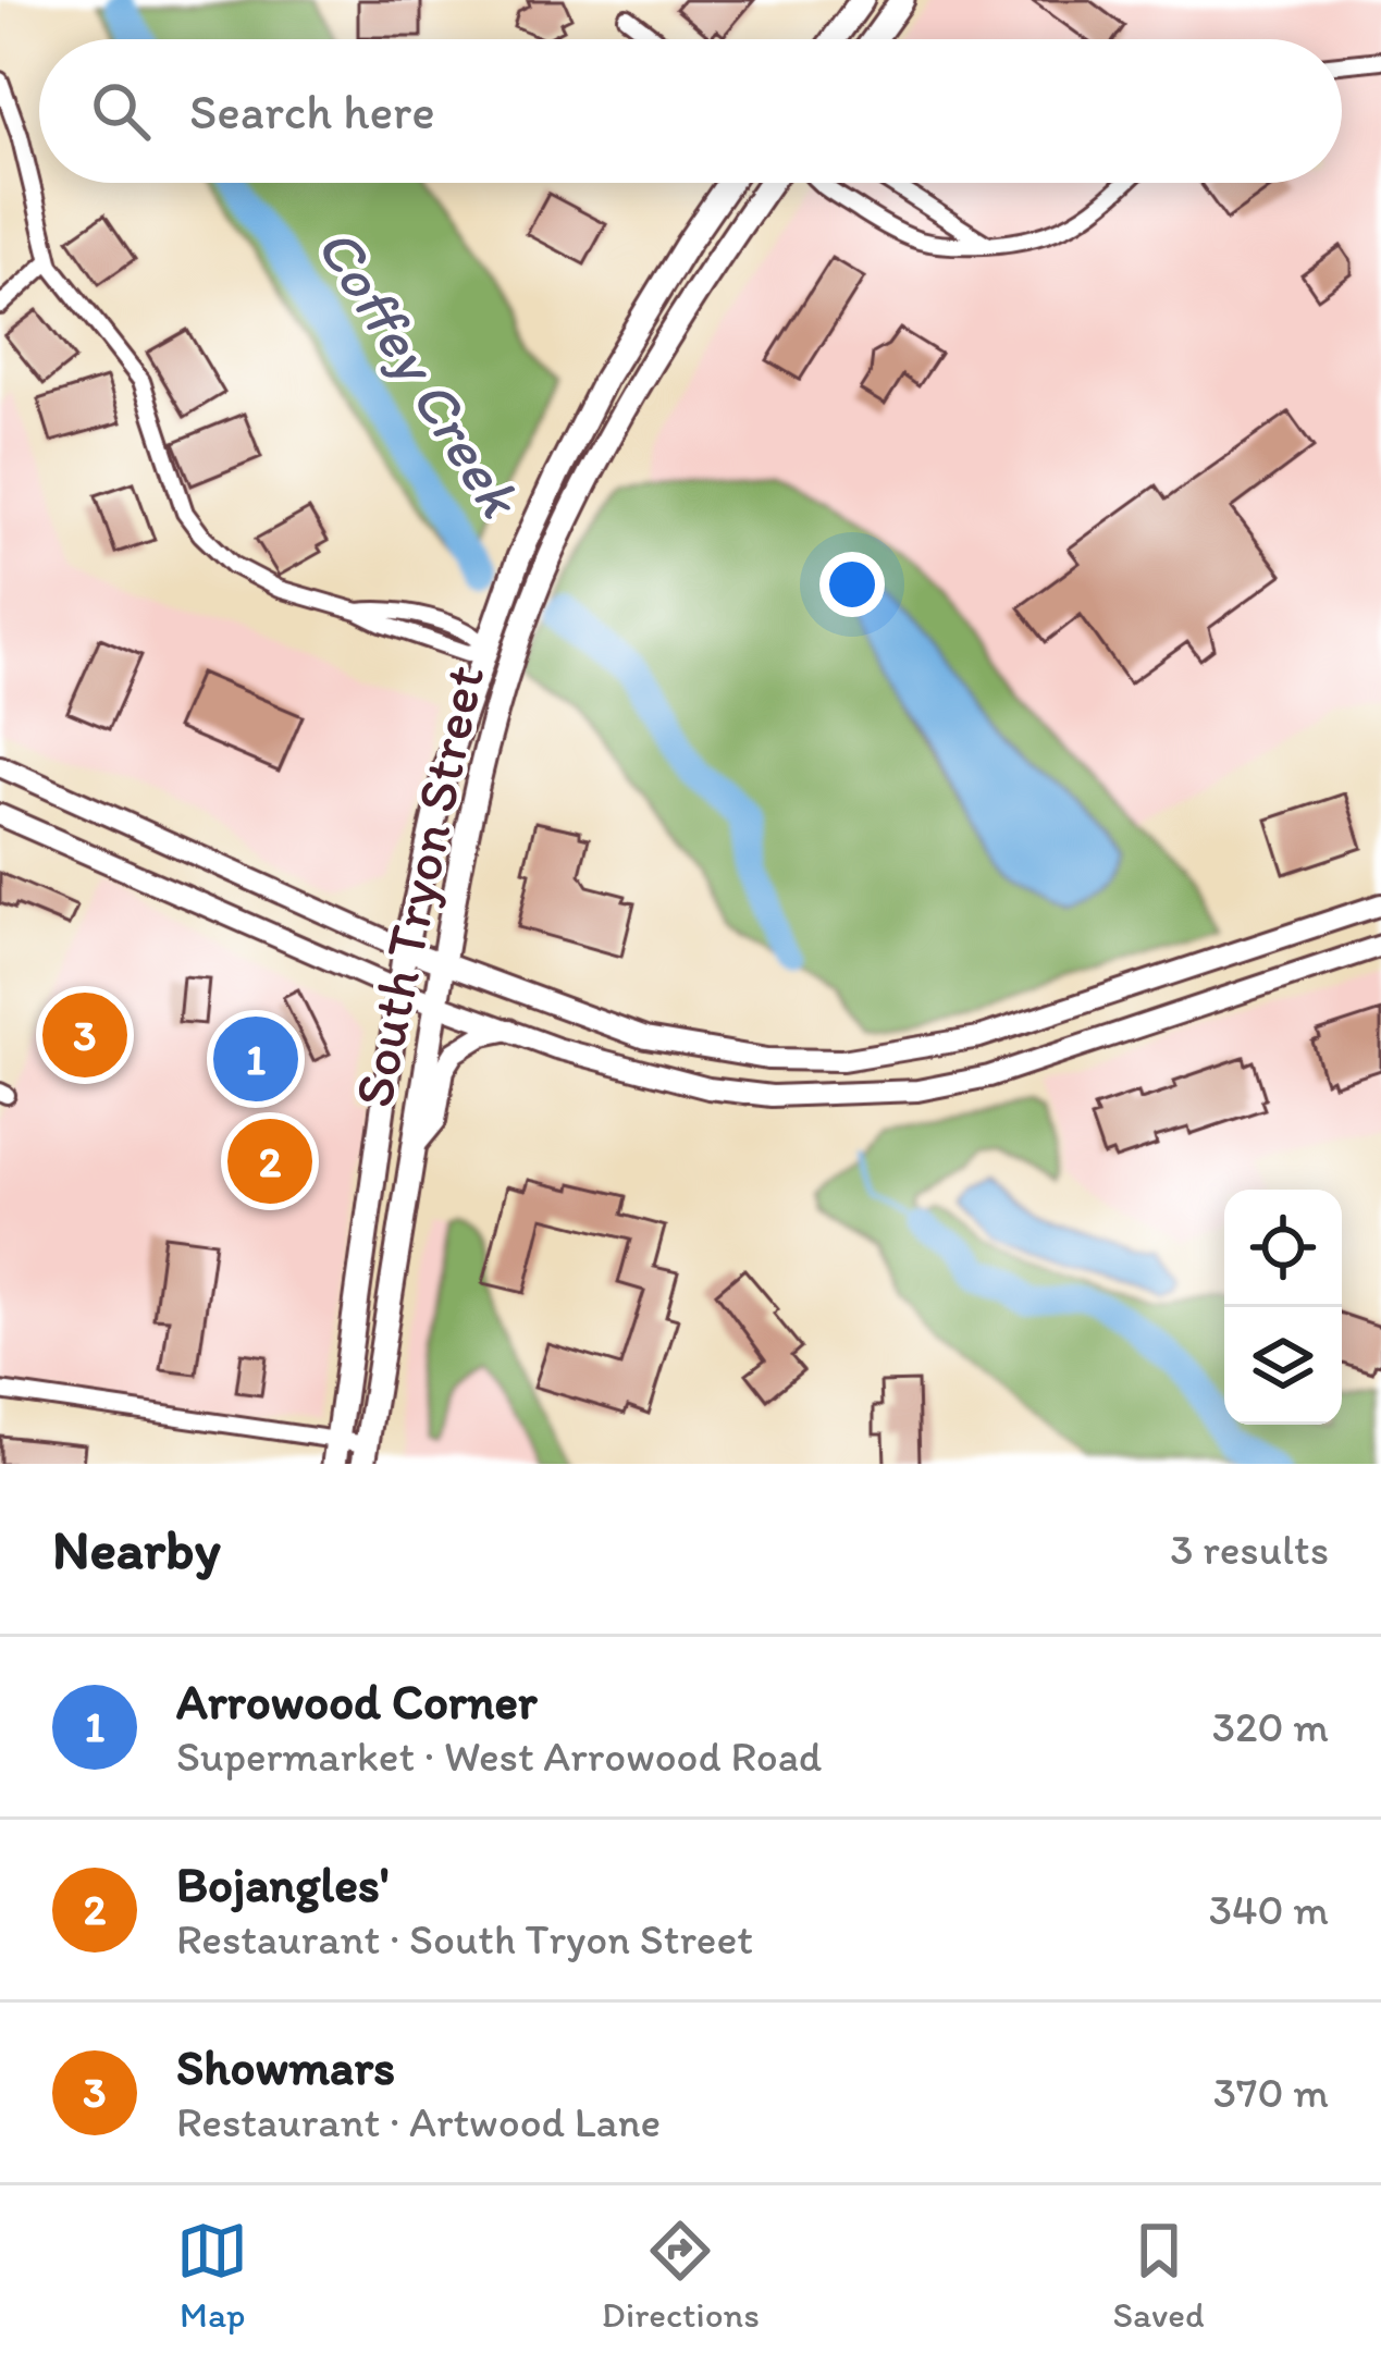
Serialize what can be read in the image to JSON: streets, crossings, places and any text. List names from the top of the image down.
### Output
{
  "streets": {
    "main road": ["South Tryon Street"]
  },
  "water": ["Coffey Creek"],
  "page": {
    "search": "Search here",
    "pins": ["3", "1", "2"],
    "heading": ["Nearby", "3 results"],
    "list": [
      {
        "mark": "1",
        "name": "Arrowood Corner",
        "note": "Supermarket · West Arrowood Road",
        "value": "320 m"
      },
      {
        "mark": "2",
        "name": "Bojangles'",
        "note": "Restaurant · South Tryon Street",
        "value": "340 m"
      },
      {
        "mark": "3",
        "name": "Showmars",
        "note": "Restaurant · Artwood Lane",
        "value": "370 m"
      }
    ],
    "nav": ["Map", "Directions", "Saved"]
  }
}
